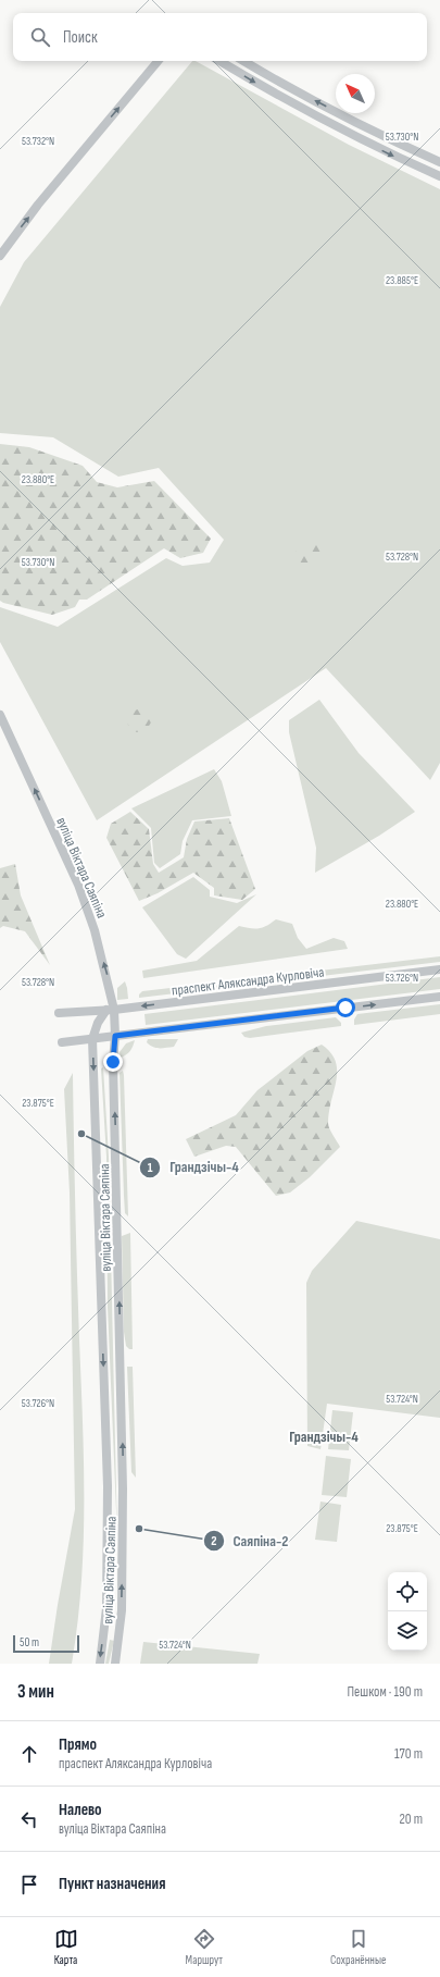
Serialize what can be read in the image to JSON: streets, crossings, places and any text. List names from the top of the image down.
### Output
{
  "streets": {
    "street": ["вуліца Віктара Саяпіна", "праспект Аляксандра Курловіча"]
  },
  "crossings": [
    ["вуліца Віктара Саяпіна", "праспект Аляксандра Курловіча"]
  ],
  "districts": ["Грандзічы-4"],
  "places": ["Грандзічы-4", "Саяпіна-2"],
  "scale_bar": "50 m",
  "north": "top left",
  "page": {
    "search": "Поиск",
    "scale": "50 m",
    "heading": ["3 мин", "Пешком · 190 m"],
    "list": [
      ["Прямо", "праспект Аляксандра Курловіча", "170 m"],
      ["Налево", "вуліца Віктара Саяпіна", "20 m"],
      "Пункт назначения"
    ],
    "nav": ["Карта", "Маршрут", "Сохранённые"]
  },
  "coordinates": [
    "53.730°N",
    "53.732°N",
    "23.885°E",
    "23.880°E",
    "53.728°N",
    "53.726°N",
    "23.875°E",
    "53.724°N"
  ]
}
